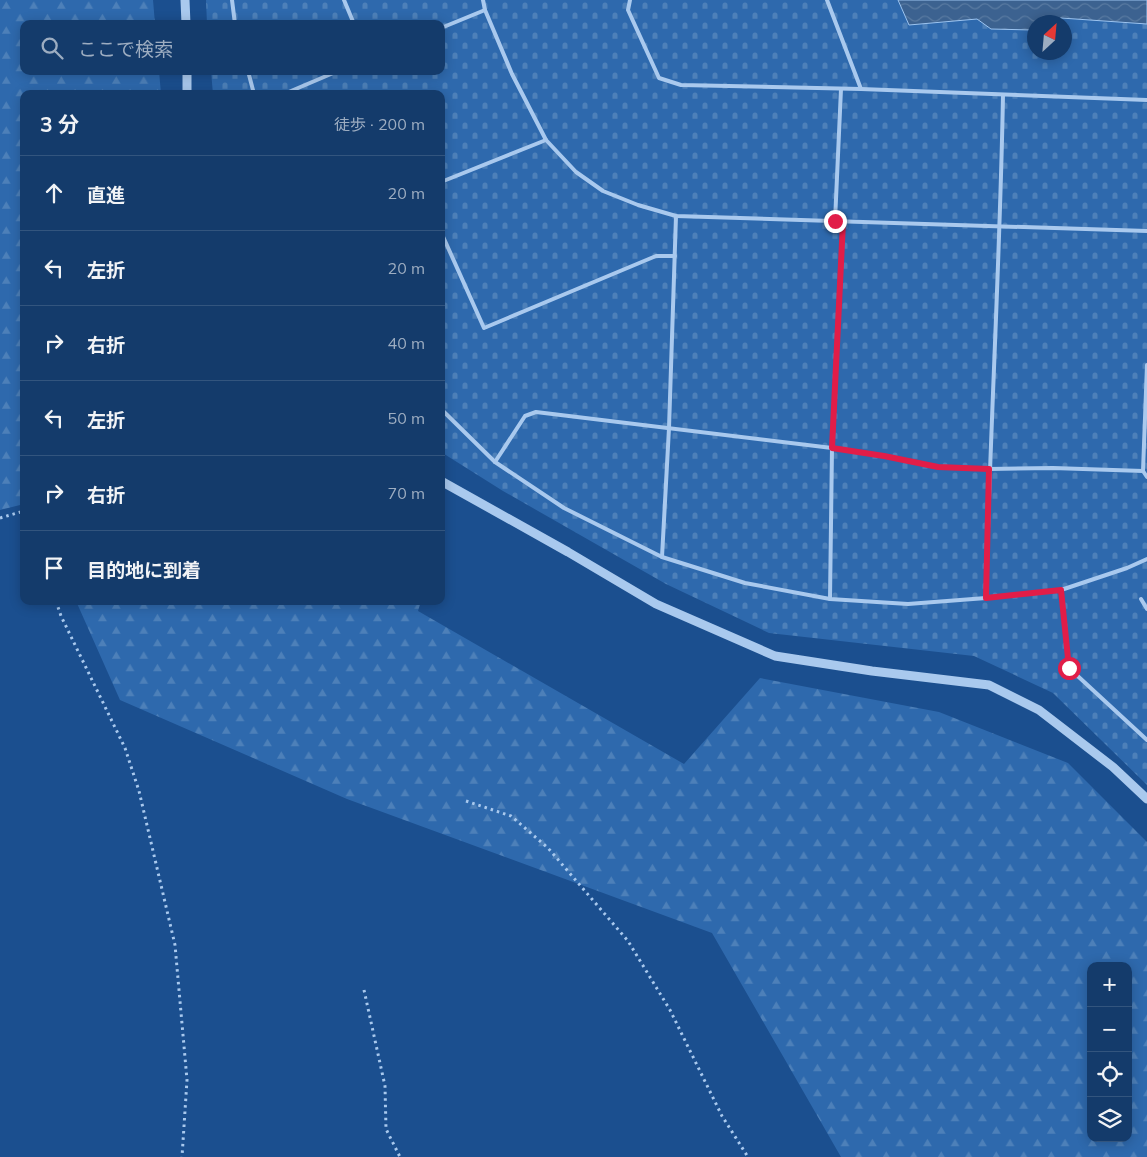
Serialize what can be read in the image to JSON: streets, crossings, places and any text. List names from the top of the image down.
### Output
{
  "north": "top right",
  "page": {
    "search": "ここで検索",
    "heading": ["3 分", "徒歩 · 200 m"],
    "list": [
      ["直進", "20 m"],
      ["左折", "20 m"],
      ["右折", "40 m"],
      ["左折", "50 m"],
      ["右折", "70 m"],
      "目的地に到着"
    ],
    "map_buttons": ["+", "−"]
  }
}
